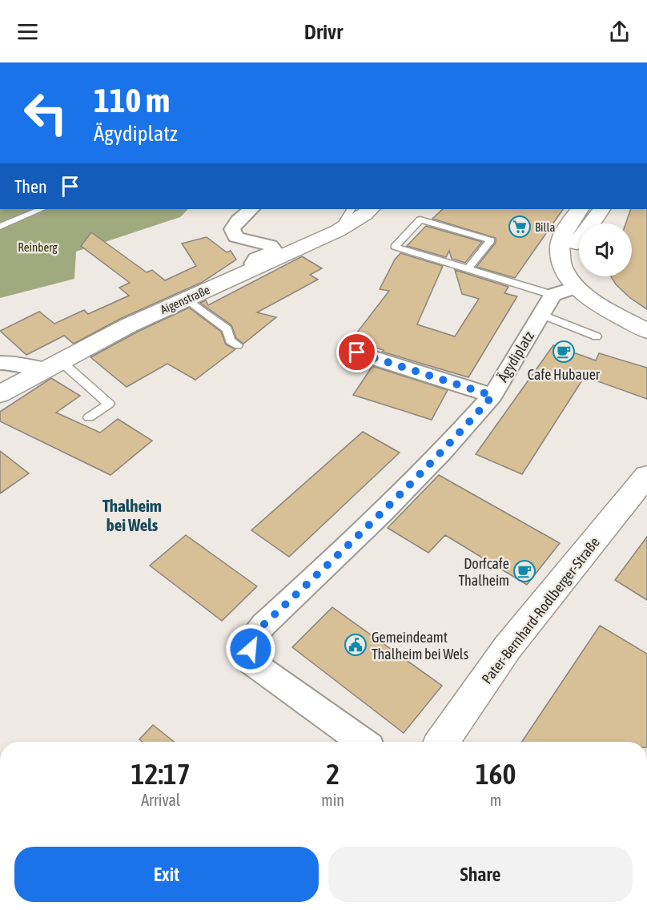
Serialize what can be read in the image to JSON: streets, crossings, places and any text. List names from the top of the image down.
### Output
{
  "streets": {
    "main road": ["Aigenstraße", "Pater-Bernhard-Rodlberger-Straße"],
    "street": ["Ägydiplatz"]
  },
  "districts": ["Thalheim bei Wels"],
  "parks": ["Reinberg"],
  "places": {
    "supermarket": ["Billa"],
    "cafe": ["Cafe Hubauer", "Dorfcafe Thalheim"],
    "public building": ["Gemeindeamt Thalheim bei Wels"]
  },
  "page": {
    "header": "Drivr",
    "turn": ["110 m", "Ägydiplatz"],
    "then": "Then",
    "eta": [
      "12:17",
      "Arrival",
      "2",
      "min",
      "160",
      "m"
    ],
    "buttons": ["Exit", "Share"]
  }
}
